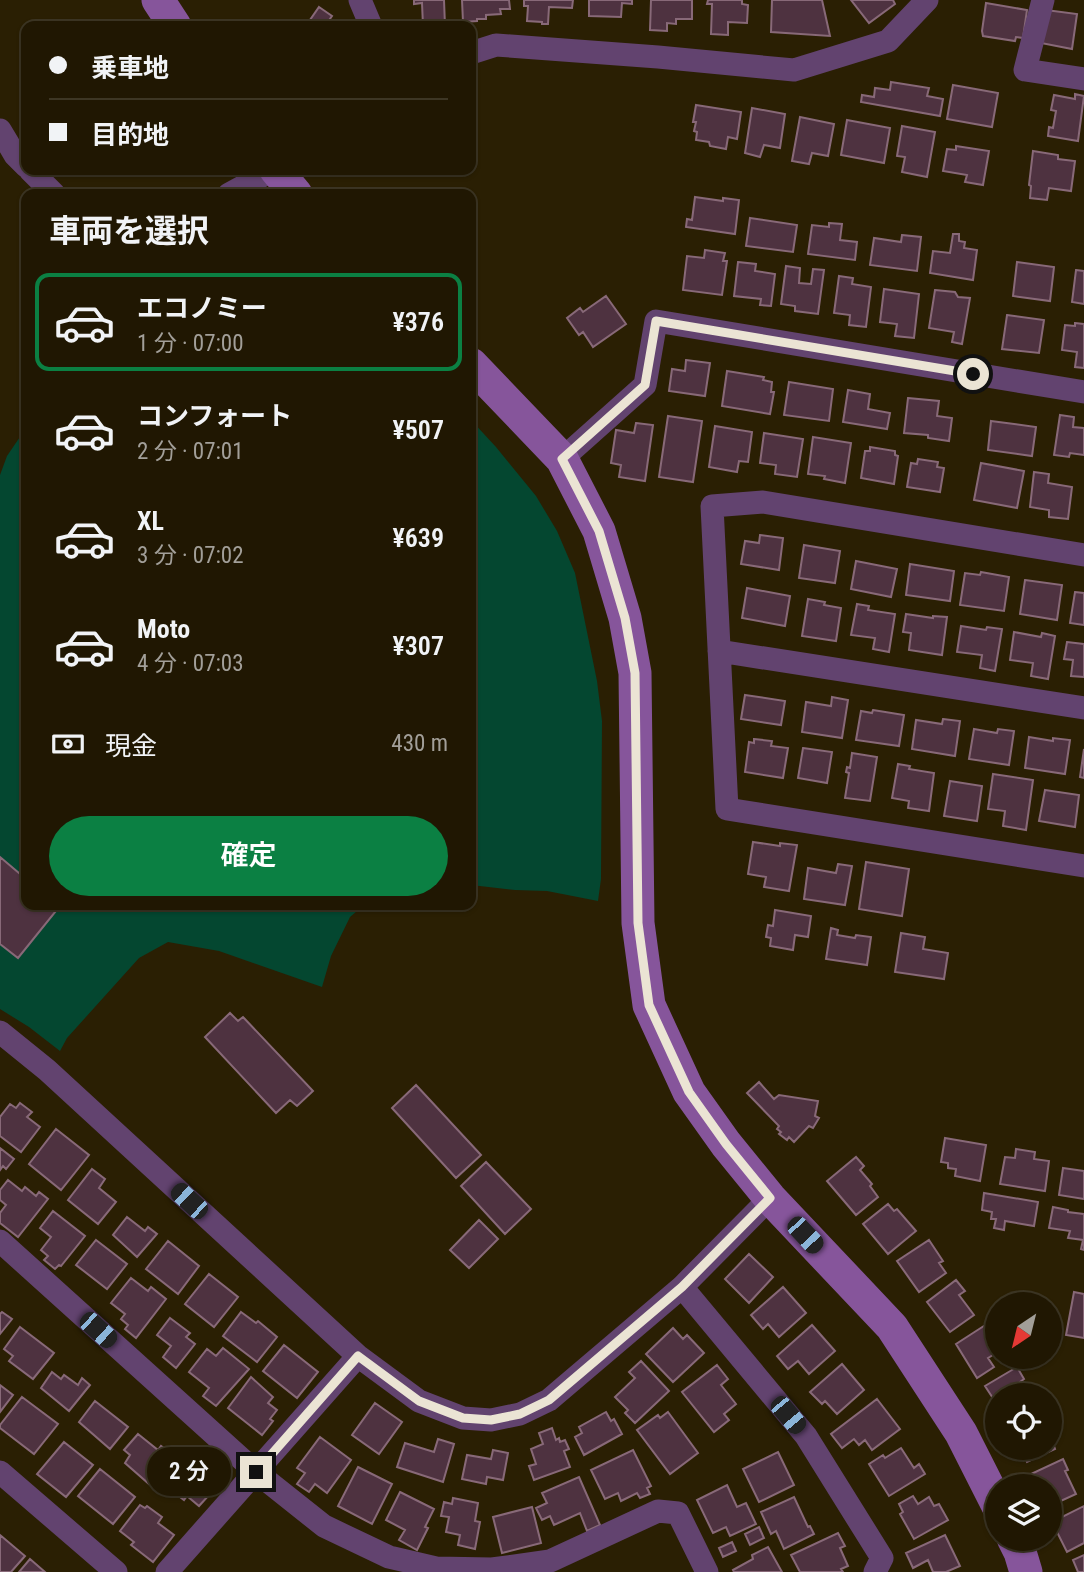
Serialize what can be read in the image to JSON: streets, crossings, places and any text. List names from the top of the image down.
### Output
{
  "north": "bottom left",
  "page": {
    "banner": ["乗車地", "目的地"],
    "heading": "車両を選択",
    "list": [
      {
        "name": "エコノミー",
        "note": "1 分 · 07:00",
        "value": "¥376"
      },
      {
        "name": "コンフォート",
        "note": "2 分 · 07:01",
        "value": "¥507"
      },
      {
        "name": "XL",
        "note": "3 分 · 07:02",
        "value": "¥639"
      },
      {
        "name": "Moto",
        "note": "4 分 · 07:03",
        "value": "¥307"
      }
    ],
    "pay": ["現金", "430 m"],
    "buttons": "確定",
    "bubble": "2 分"
  }
}
